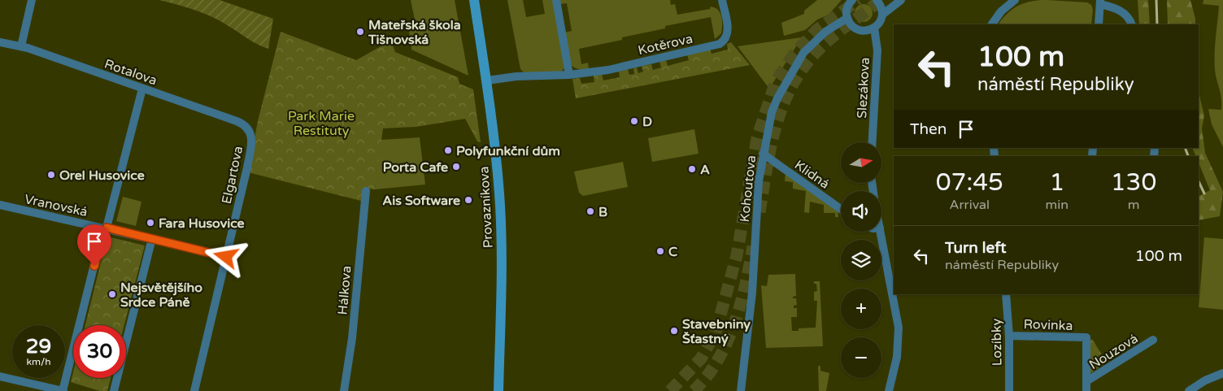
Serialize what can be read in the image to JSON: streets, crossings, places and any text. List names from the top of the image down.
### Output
{
  "streets": {
    "main road": ["Provazníkova"],
    "street": [
      "Kotěrova",
      "Rotalova",
      "Slezákova",
      "Klidná",
      "Elgartova",
      "Kohoutova",
      "Vranovská",
      "Hálkova",
      "Rovinka",
      "Lozíbky",
      "Nouzová"
    ]
  },
  "crossings": [
    ["Kotěrova", "Provazníkova"],
    ["Rotalova", "Elgartova"],
    ["Klidná", "Kohoutova"],
    ["Elgartova", "Vranovská"],
    ["Rovinka", "Lozíbky"],
    ["Rovinka", "Nouzová"]
  ],
  "parks": ["Park Marie Restituty"],
  "places": [
    "Mateřská škola Tišnovská",
    "D",
    "Polyfunkční dům",
    "Porta Cafe",
    "A",
    "Orel Husovice",
    "Ais Software",
    "B",
    "Fara Husovice",
    "C",
    "Nejsvětějšího Srdce Páně",
    "Stavebniny Šťastný"
  ],
  "north": "right",
  "page": {
    "turn": ["100 m", "náměstí Republiky"],
    "then": "Then",
    "map_buttons": ["+", "−"],
    "eta": [
      "07:45",
      "Arrival",
      "1",
      "min",
      "130",
      "m"
    ],
    "list": [
      {
        "name": "Turn left",
        "note": "náměstí Republiky",
        "value": "100 m"
      }
    ],
    "speed": "29 km/h",
    "limit": "30"
  }
}
